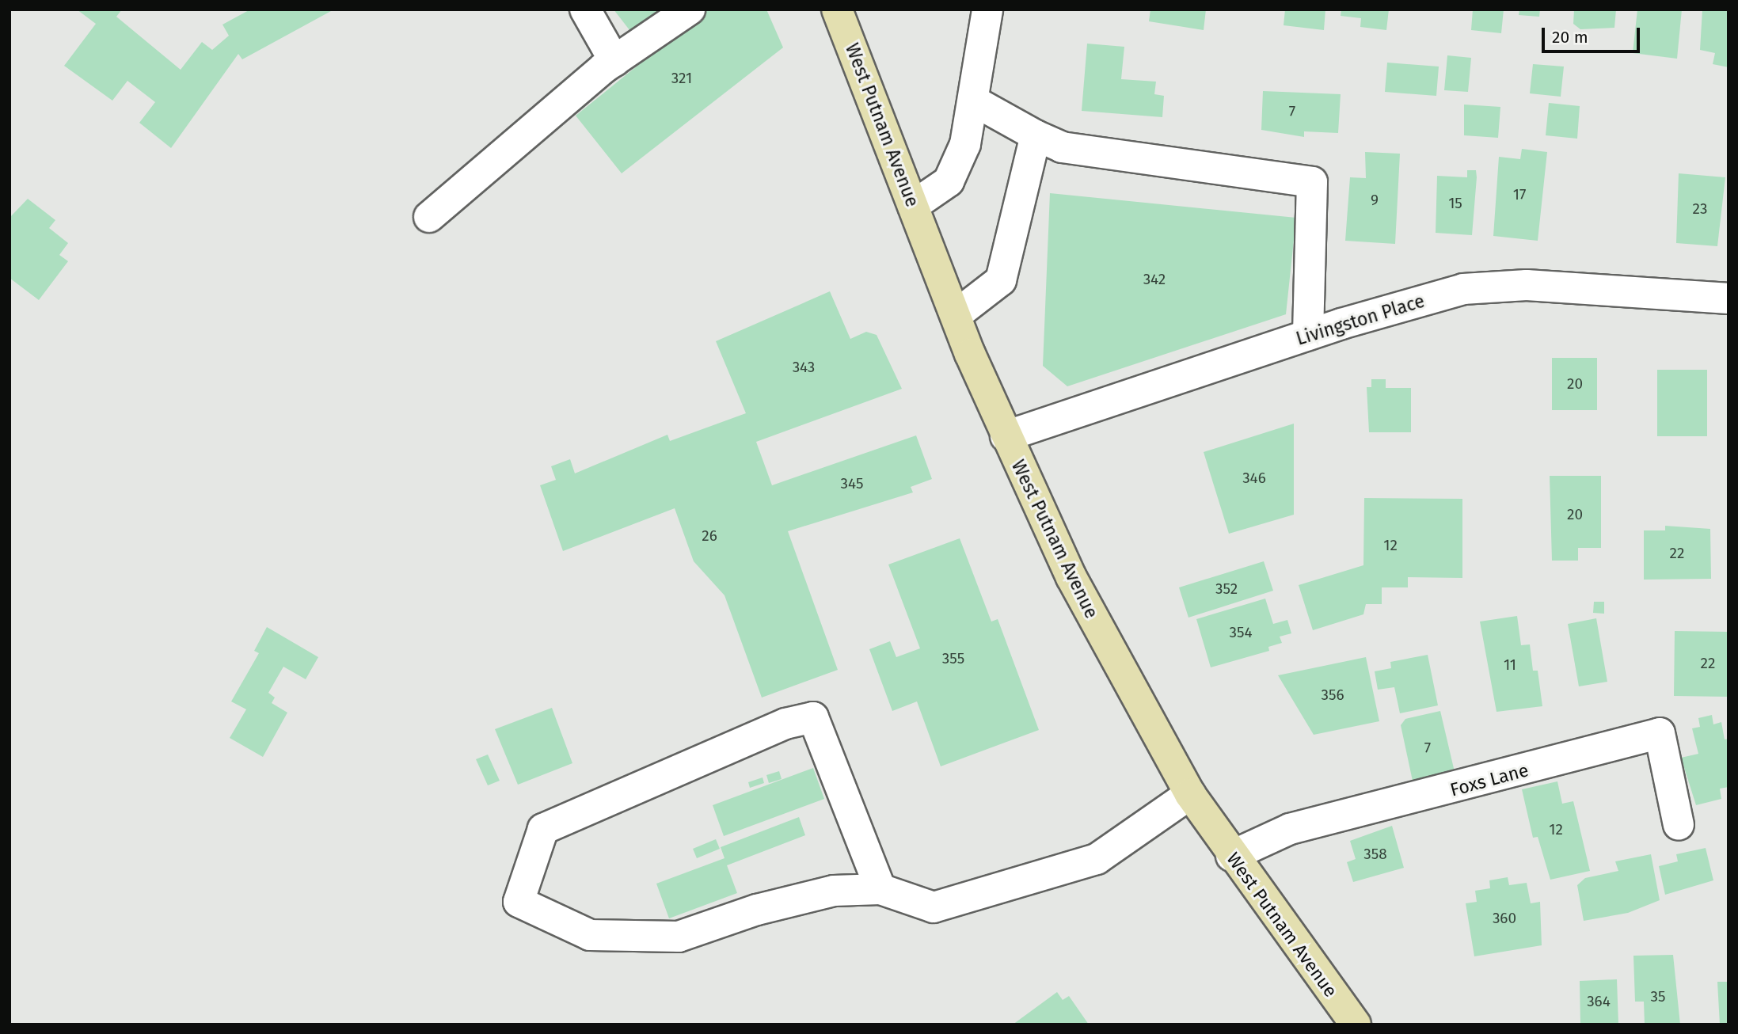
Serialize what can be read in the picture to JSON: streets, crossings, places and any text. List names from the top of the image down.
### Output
{
  "streets": {
    "main road": ["West Putnam Avenue"],
    "street": ["Livingston Place", "Foxs Lane"]
  },
  "crossings": [
    ["West Putnam Avenue", "Livingston Place"],
    ["West Putnam Avenue", "Foxs Lane"]
  ],
  "house_numbers": [
    "321",
    "7",
    "17",
    "9",
    "15",
    "23",
    "342",
    "343",
    "20",
    "346",
    "345",
    "20",
    "26",
    "12",
    "22",
    "352",
    "354",
    "355",
    "22",
    "11",
    "356",
    "7",
    "12",
    "358",
    "360",
    "35",
    "364"
  ],
  "scale_bar": "20 m"
}
